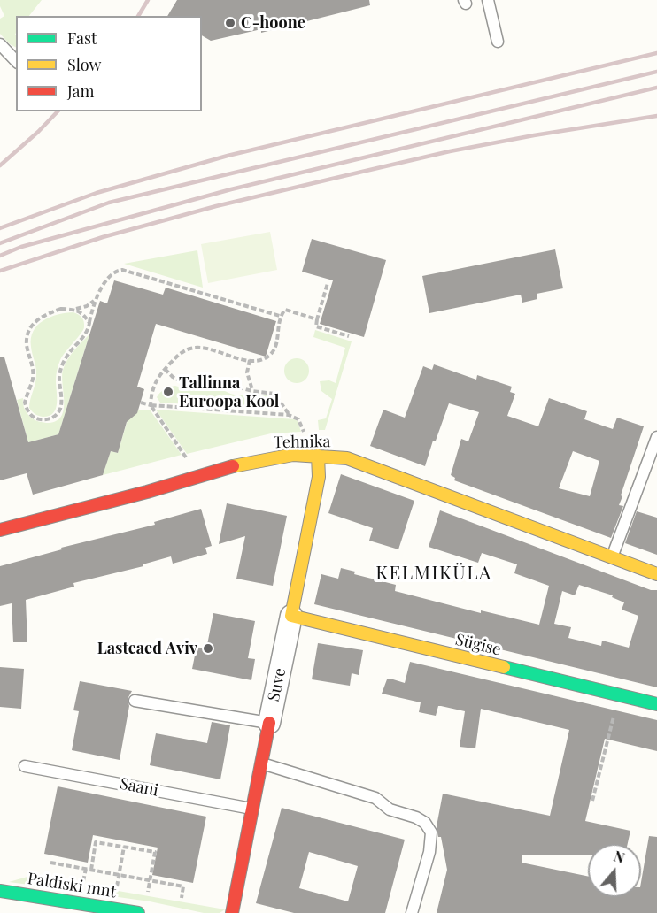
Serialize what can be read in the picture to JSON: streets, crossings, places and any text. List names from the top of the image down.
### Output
{
  "streets": {
    "street": [
      "Tehnika",
      "Sügise",
      "Suve",
      "Paldiski mnt"
    ],
    "lane": ["Saani"]
  },
  "crossings": [
    ["Tehnika", "Suve"],
    ["Sügise", "Suve"],
    ["Suve", "Saani"]
  ],
  "districts": ["KELMIKÜLA"],
  "places": ["C-hoone", "Tallinna Euroopa Kool", "Lasteaed Aviv"],
  "legend": ["Fast", "Slow", "Jam"],
  "north": "top"
}
